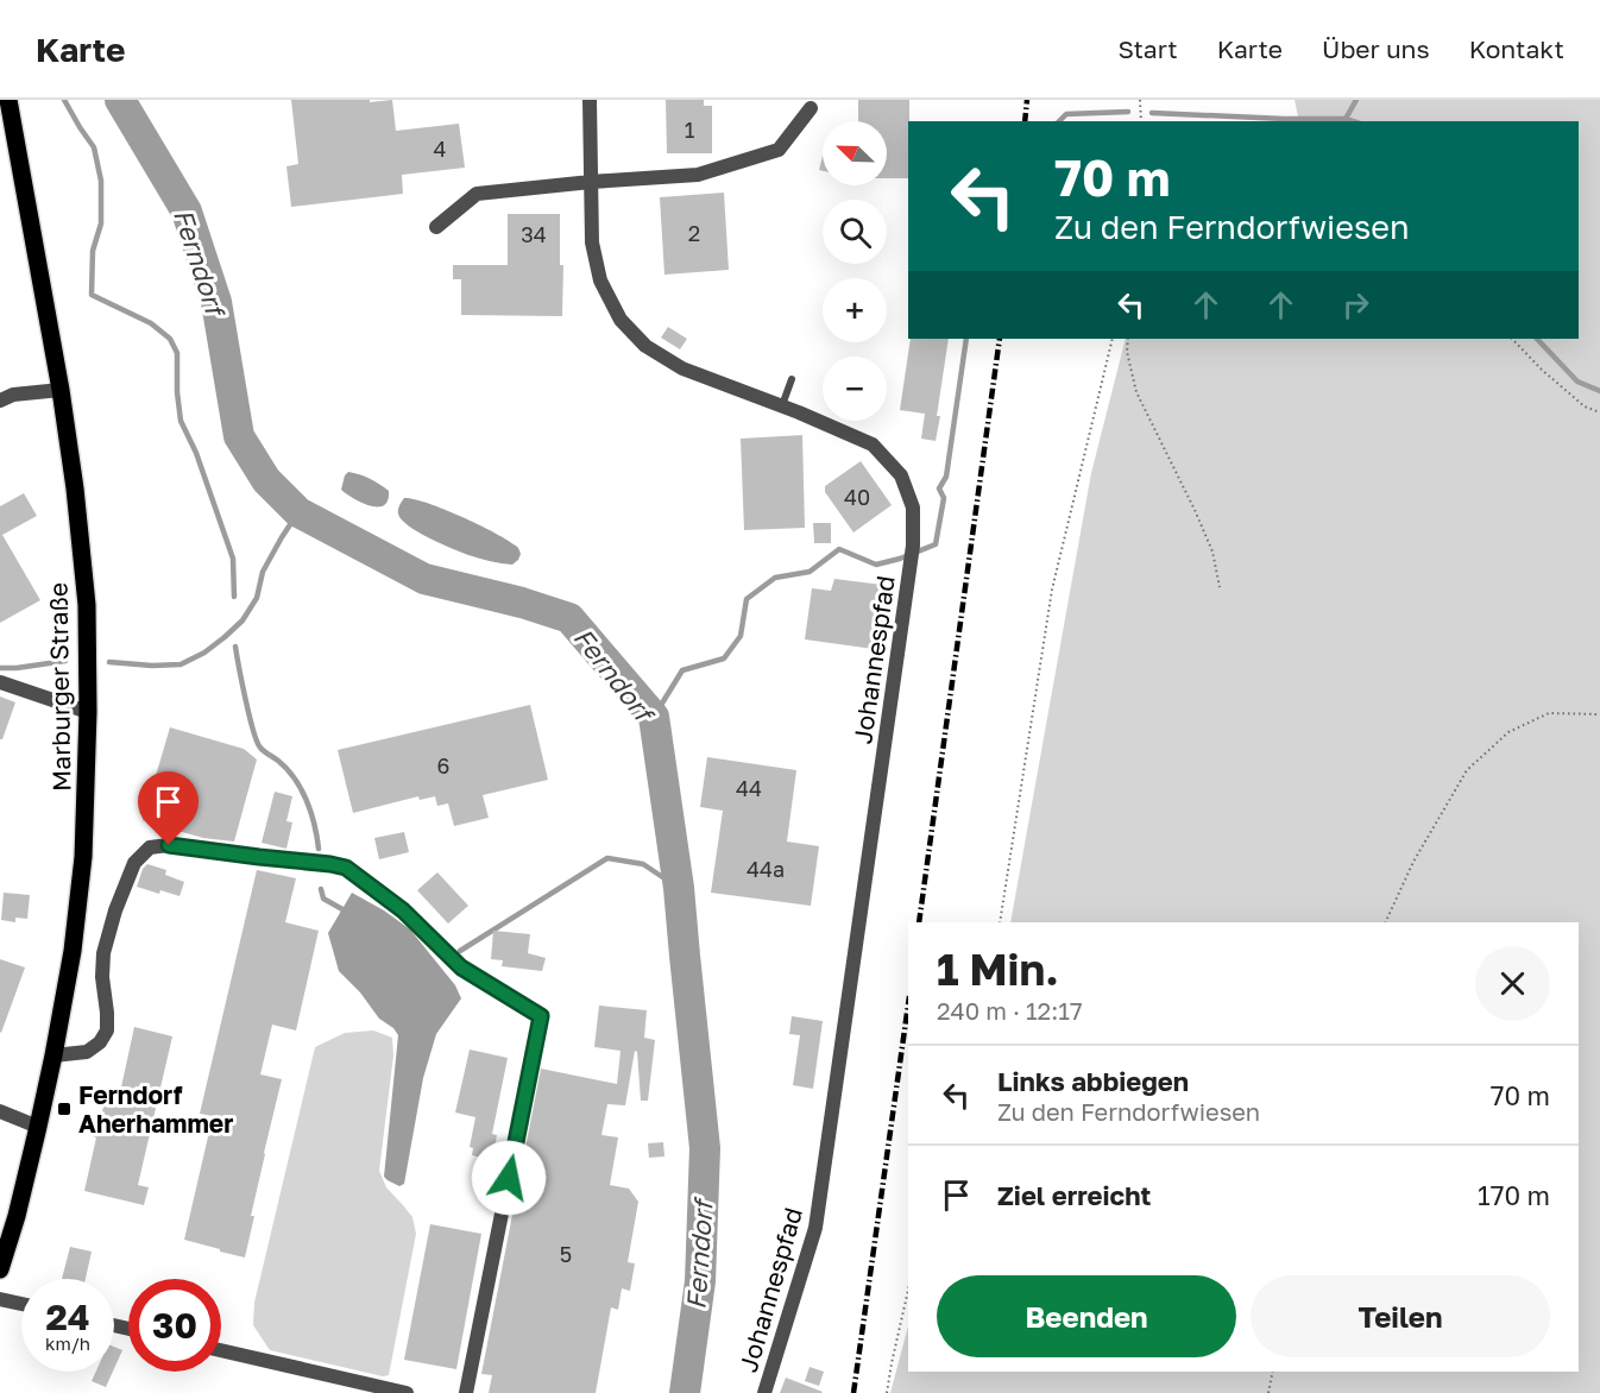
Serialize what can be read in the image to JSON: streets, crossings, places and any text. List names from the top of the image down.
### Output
{
  "streets": {
    "main road": ["Marburger Straße"],
    "street": ["Johannespfad"]
  },
  "water": ["Ferndorf"],
  "places": {
    "transit": ["Ferndorf Aherhammer"]
  },
  "house_numbers": [
    "1",
    "4",
    "2",
    "34",
    "40",
    "6",
    "44",
    "44a",
    "5"
  ],
  "north": "top left",
  "page": {
    "header": "Karte",
    "nav": [
      "Start",
      "Karte",
      "Über uns",
      "Kontakt"
    ],
    "map_buttons": ["+", "−"],
    "turn": ["70 m", "Zu den Ferndorfwiesen"],
    "heading": ["1 Min.", "240 m · 12:17"],
    "list": [
      {
        "name": "Links abbiegen",
        "note": "Zu den Ferndorfwiesen",
        "value": "70 m"
      },
      {
        "name": "Ziel erreicht",
        "value": "170 m"
      }
    ],
    "buttons": ["Beenden", "Teilen"],
    "speed": "24 km/h",
    "limit": "30"
  }
}
